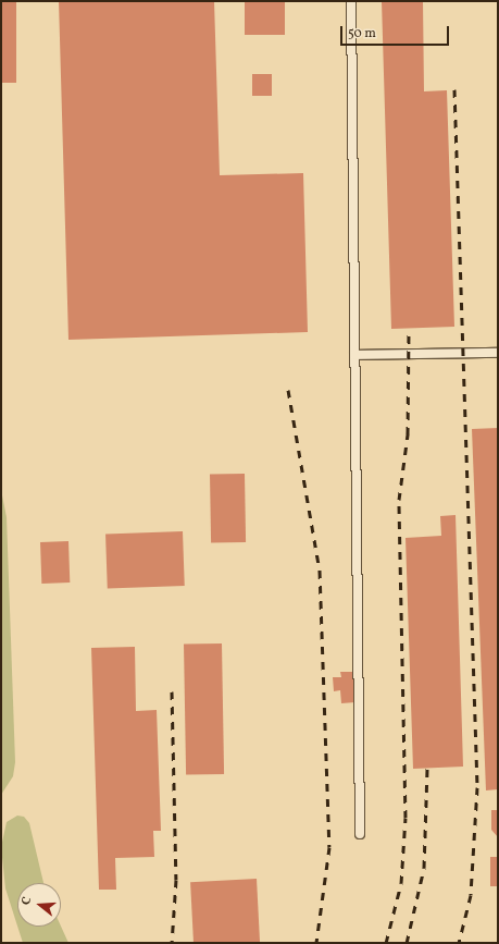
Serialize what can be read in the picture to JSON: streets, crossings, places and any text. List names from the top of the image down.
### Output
{
  "scale_bar": "50 m",
  "north": "left"
}
